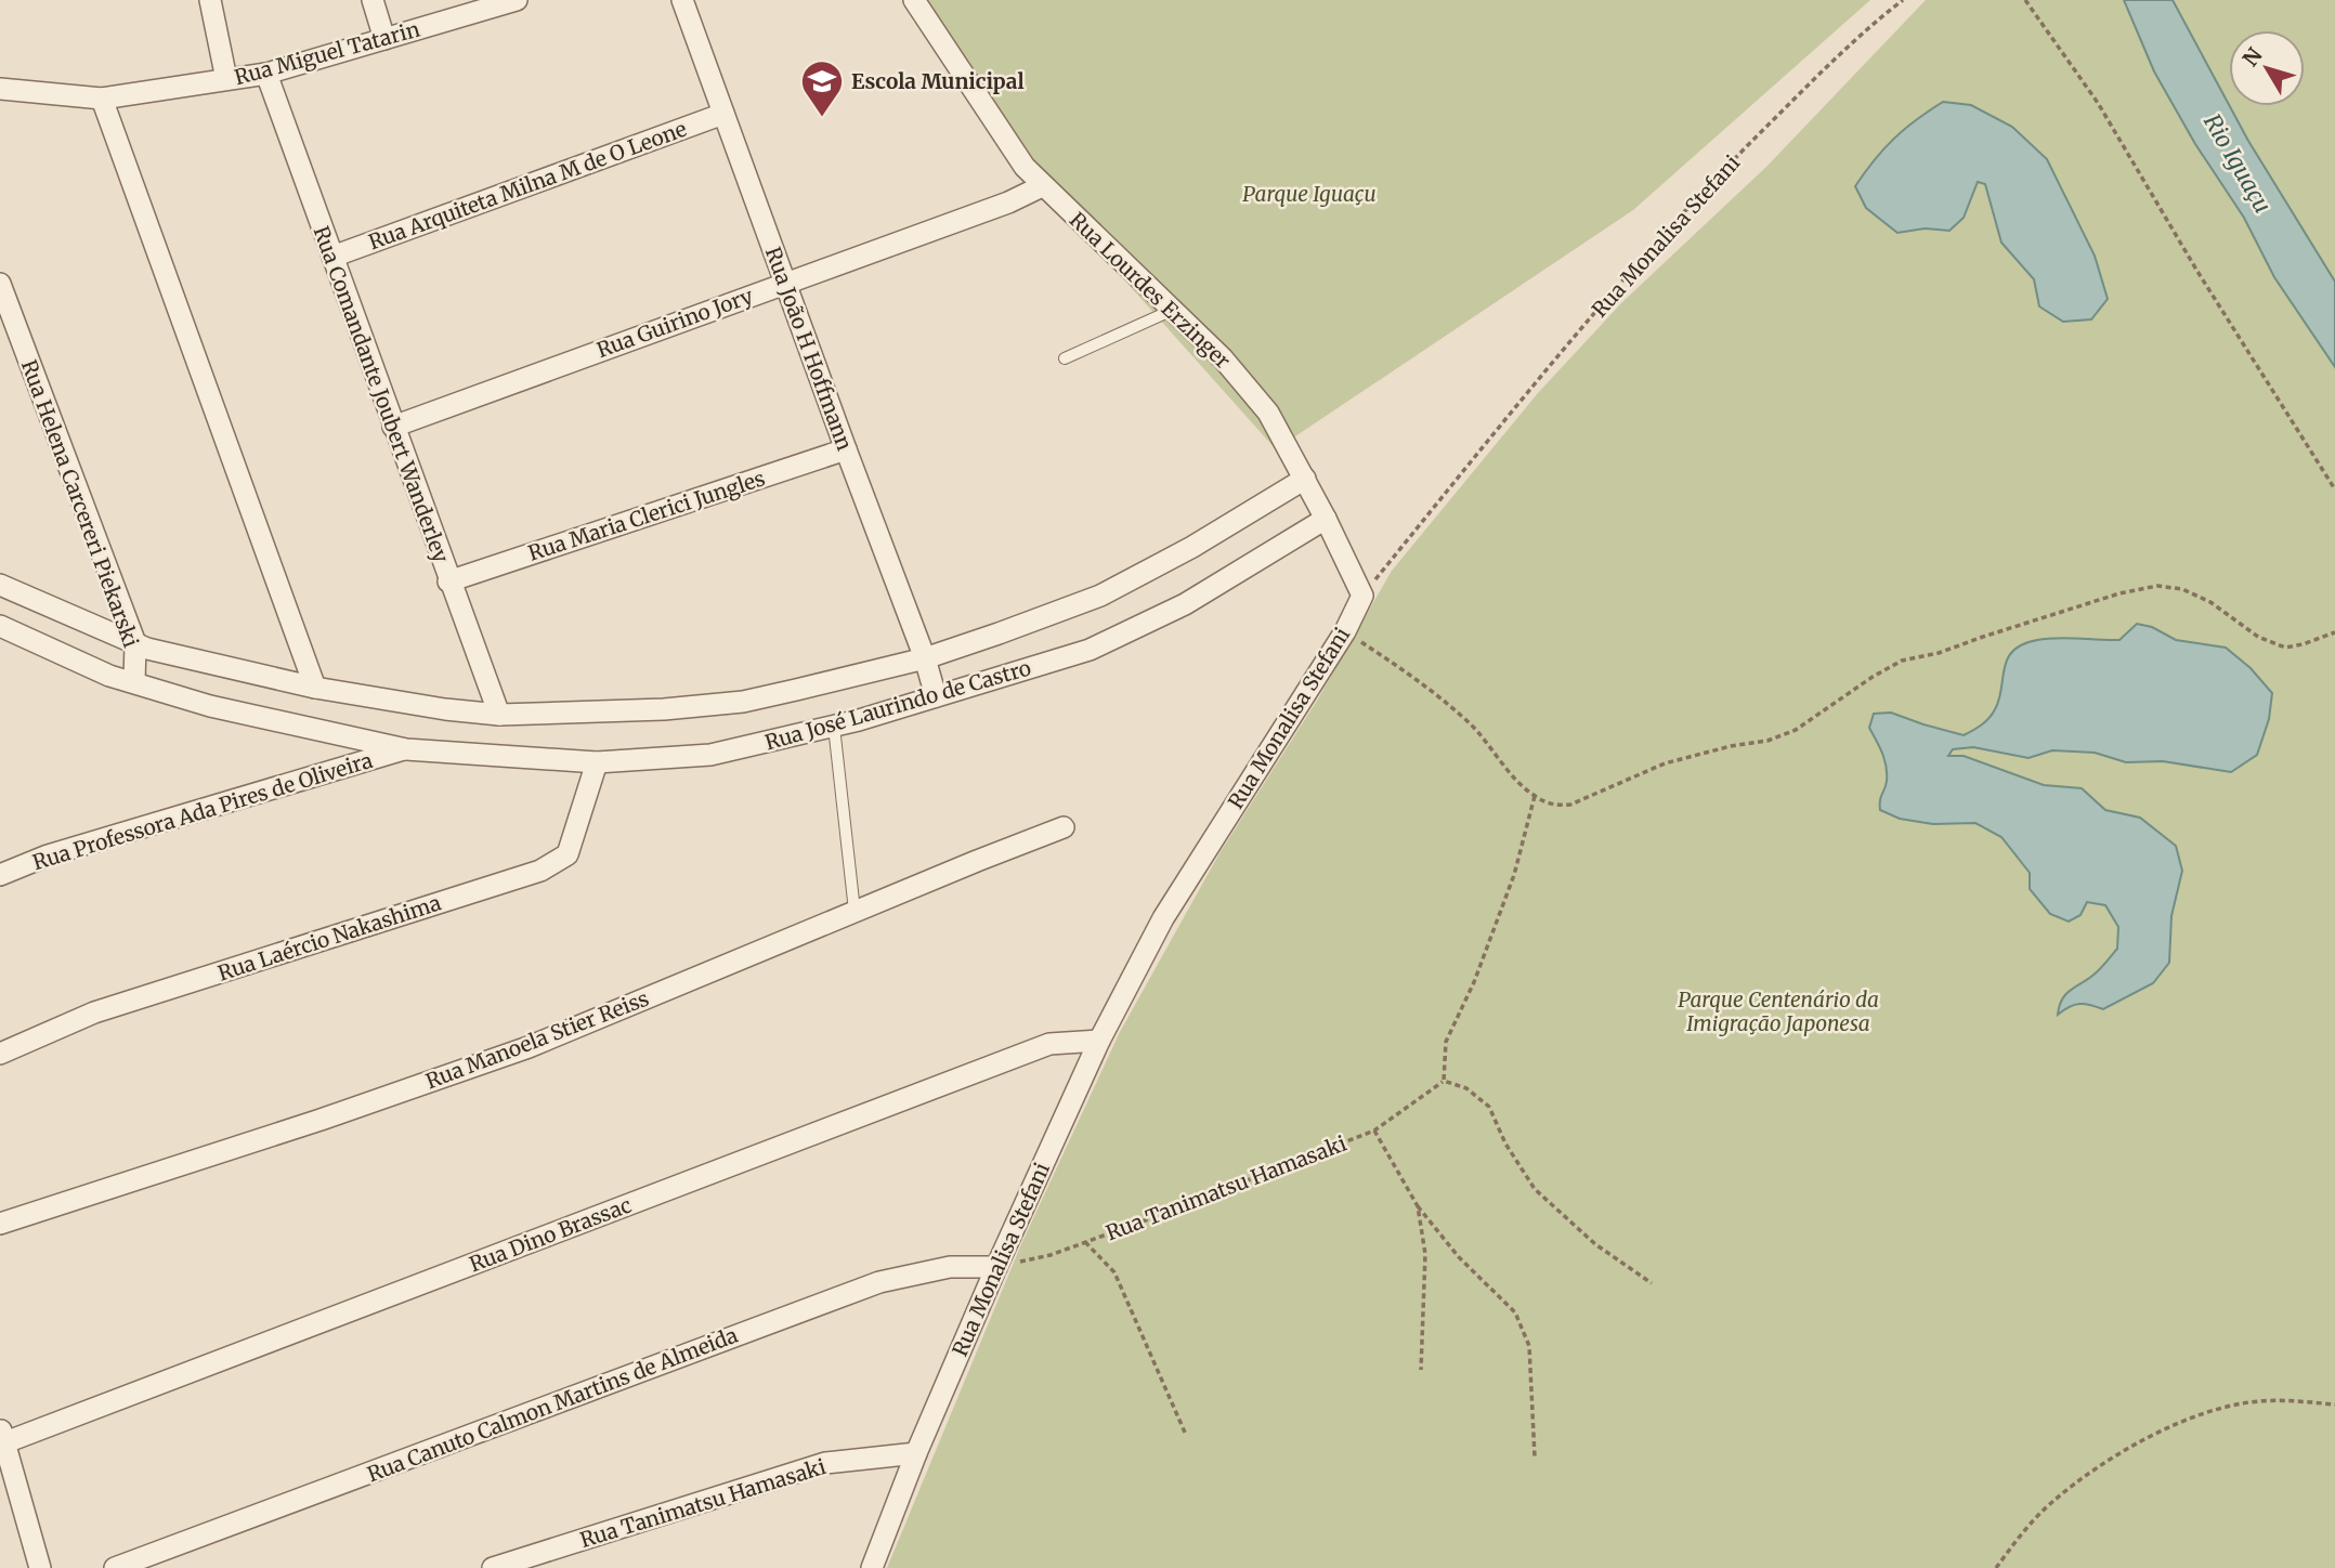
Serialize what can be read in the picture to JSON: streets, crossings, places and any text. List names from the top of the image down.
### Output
{
  "streets": {
    "street": [
      "Rua Miguel Tatarin",
      "Rua Arquiteta Milna M de O Leone",
      "Rua Monalisa Stefani",
      "Rua Lourdes Erzinger",
      "Rua Guirino Jory",
      "Rua João H Hoffmann",
      "Rua Comandante Joubert Wanderley",
      "Rua Helena Carcereri Piekarski",
      "Rua Maria Clerici Jungles",
      "Rua José Laurindo de Castro",
      "Rua Professora Ada Pires de Oliveira",
      "Rua Laércio Nakashima",
      "Rua Manoela Stier Reiss",
      "Rua Tanimatsu Hamasaki",
      "Rua Dino Brassac",
      "Rua Canuto Calmon Martins de Almeida"
    ]
  },
  "crossings": [
    ["Rua Miguel Tatarin", "Rua Comandante Joubert Wanderley"],
    ["Rua Arquiteta Milna M de O Leone", "Rua João H Hoffmann"],
    ["Rua Arquiteta Milna M de O Leone", "Rua Comandante Joubert Wanderley"],
    ["Rua Monalisa Stefani", "Rua Lourdes Erzinger"],
    ["Rua Monalisa Stefani", "Rua Tanimatsu Hamasaki"],
    ["Rua Monalisa Stefani", "Rua Dino Brassac"],
    ["Rua Monalisa Stefani", "Rua Canuto Calmon Martins de Almeida"],
    ["Rua Lourdes Erzinger", "Rua Guirino Jory"],
    ["Rua Lourdes Erzinger", "Rua José Laurindo de Castro"],
    ["Rua Guirino Jory", "Rua João H Hoffmann"],
    ["Rua Guirino Jory", "Rua Comandante Joubert Wanderley"],
    ["Rua João H Hoffmann", "Rua Maria Clerici Jungles"],
    ["Rua João H Hoffmann", "Rua José Laurindo de Castro"],
    ["Rua Comandante Joubert Wanderley", "Rua Maria Clerici Jungles"],
    ["Rua Comandante Joubert Wanderley", "Rua José Laurindo de Castro"],
    ["Rua Helena Carcereri Piekarski", "Rua José Laurindo de Castro"],
    ["Rua José Laurindo de Castro", "Rua Professora Ada Pires de Oliveira"],
    ["Rua José Laurindo de Castro", "Rua Laércio Nakashima"],
    ["Rua Tanimatsu Hamasaki", "Rua Canuto Calmon Martins de Almeida"]
  ],
  "water": ["Rio Iguaçu"],
  "parks": ["Parque Iguaçu", "Parque Centenário da Imigração Japonesa"],
  "places": {
    "school or university": ["Escola Municipal"]
  },
  "north": "top left"
}
